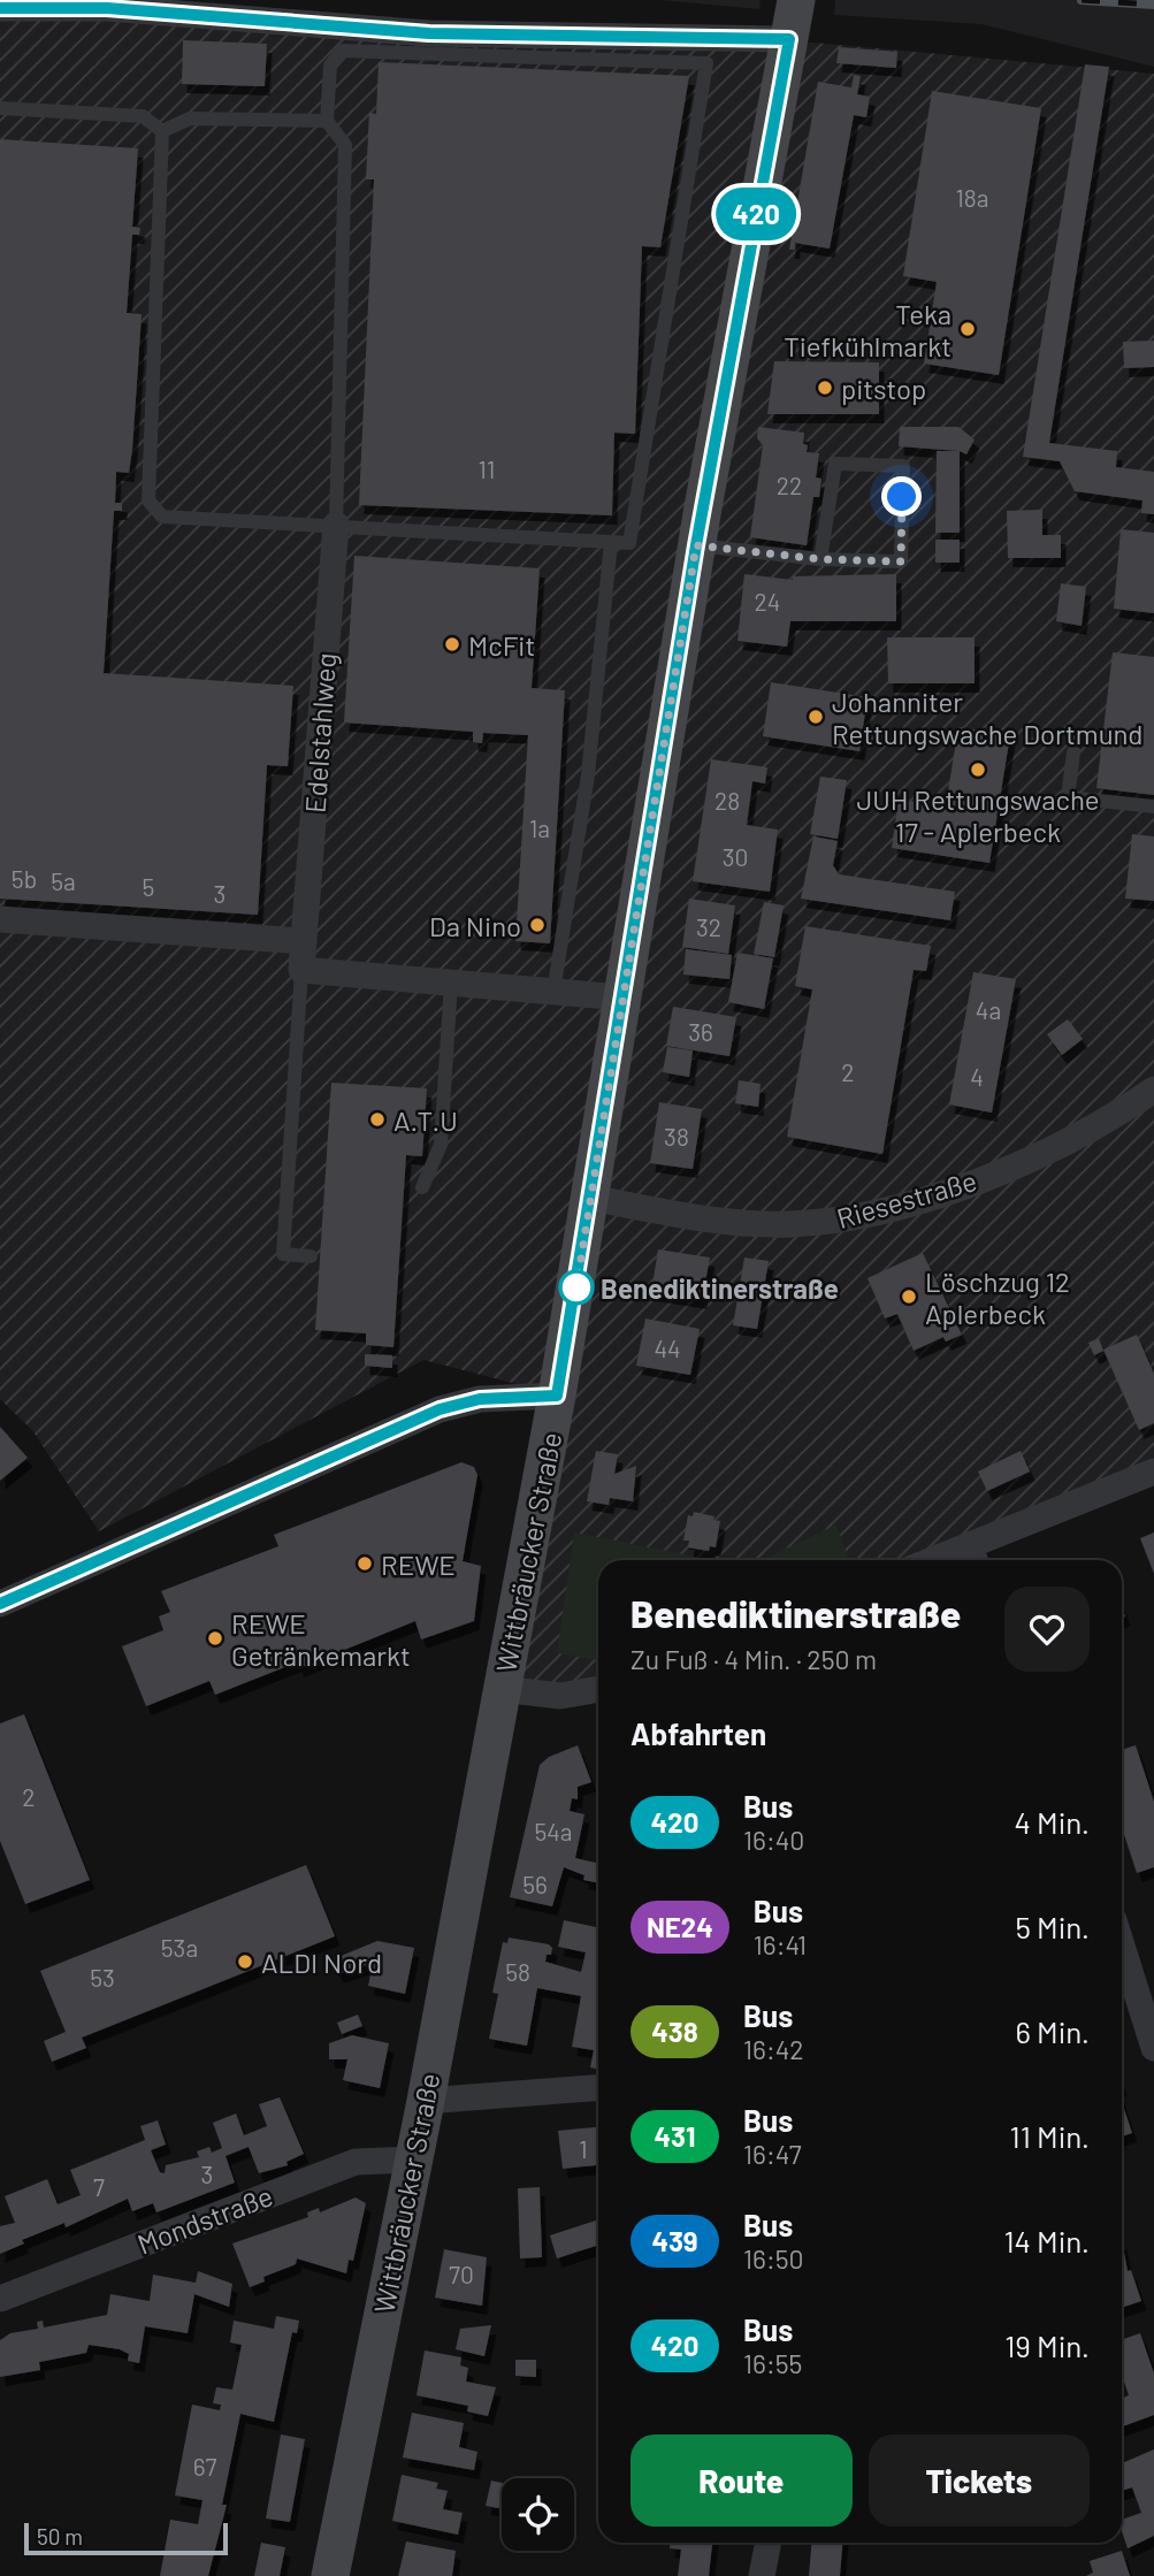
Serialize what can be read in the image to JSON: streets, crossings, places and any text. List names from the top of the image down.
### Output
{
  "streets": {
    "main road": ["Wittbräucker Straße"],
    "street": ["Edelstahlweg", "Riesestraße", "Mondstraße"]
  },
  "crossings": [
    ["Riesestraße", "Wittbräucker Straße"],
    ["Wittbräucker Straße", "Mondstraße"]
  ],
  "places": [
    "Teka Tiefkühlmarkt",
    "pitstop",
    "McFit",
    "Johanniter Rettungswache Dortmund",
    "JUH Rettungswache 17 - Aplerbeck",
    "Da Nino",
    "A.T.U",
    "Benediktinerstraße",
    "Löschzug 12 Aplerbeck",
    "REWE",
    "REWE Getränkemarkt",
    "ALDI Nord"
  ],
  "lines": ["bus line 420"],
  "house_numbers": [
    "18a",
    "11",
    "22",
    "24",
    "28",
    "1a",
    "30",
    "5b",
    "5a",
    "5",
    "3",
    "32",
    "4a",
    "36",
    "2",
    "4",
    "38",
    "44",
    "2",
    "54a",
    "56",
    "53a",
    "58",
    "53",
    "1",
    "3",
    "7",
    "70",
    "67"
  ],
  "scale_bar": "50 m",
  "page": {
    "on_map": "420",
    "heading": [
      ["Benediktinerstraße", "Zu Fuß · 4 Min. · 250 m"],
      "Abfahrten"
    ],
    "list": [
      {
        "mark": "420",
        "name": "Bus",
        "note": "16:40",
        "value": "4 Min."
      },
      {
        "mark": "NE24",
        "name": "Bus",
        "note": "16:41",
        "value": "5 Min."
      },
      {
        "mark": "438",
        "name": "Bus",
        "note": "16:42",
        "value": "6 Min."
      },
      {
        "mark": "431",
        "name": "Bus",
        "note": "16:47",
        "value": "11 Min."
      },
      {
        "mark": "439",
        "name": "Bus",
        "note": "16:50",
        "value": "14 Min."
      },
      {
        "mark": "420",
        "name": "Bus",
        "note": "16:55",
        "value": "19 Min."
      }
    ],
    "buttons": ["Route", "Tickets"],
    "scale": "50 m"
  }
}
